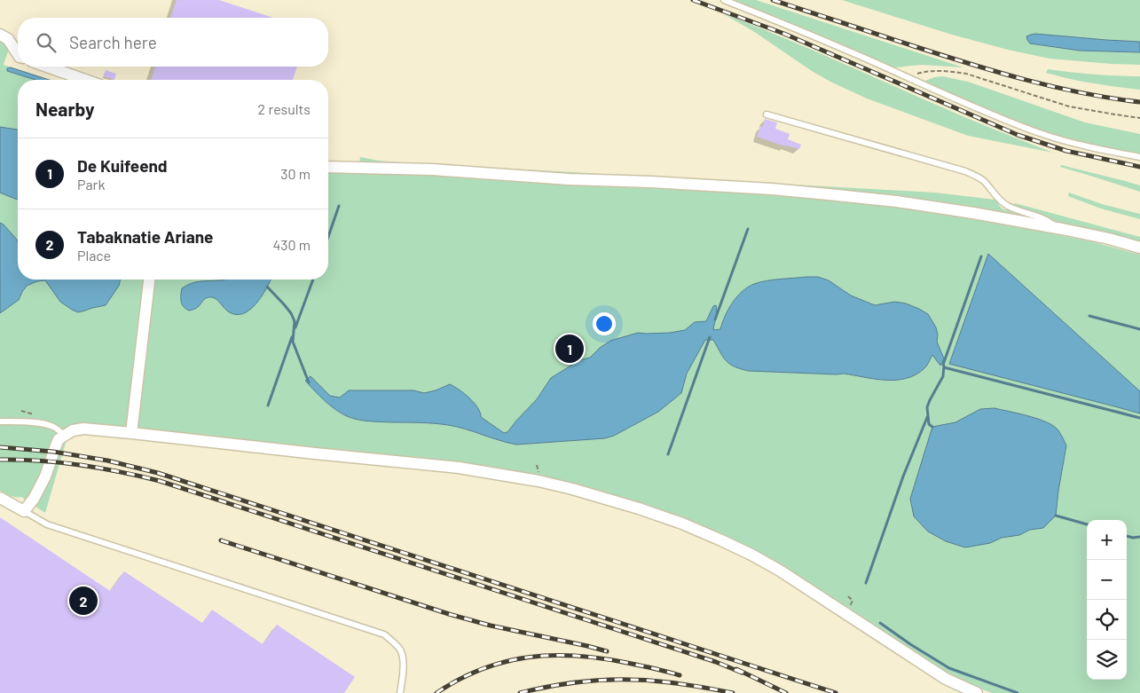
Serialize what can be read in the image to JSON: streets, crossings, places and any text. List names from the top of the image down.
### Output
{
  "page": {
    "search": "Search here",
    "heading": ["Nearby", "2 results"],
    "list": [
      {
        "mark": "1",
        "name": "De Kuifeend",
        "note": "Park",
        "value": "30 m"
      },
      {
        "mark": "2",
        "name": "Tabaknatie Ariane",
        "note": "Place",
        "value": "430 m"
      }
    ],
    "pins": ["1", "2"],
    "map_buttons": ["+", "−"]
  }
}
